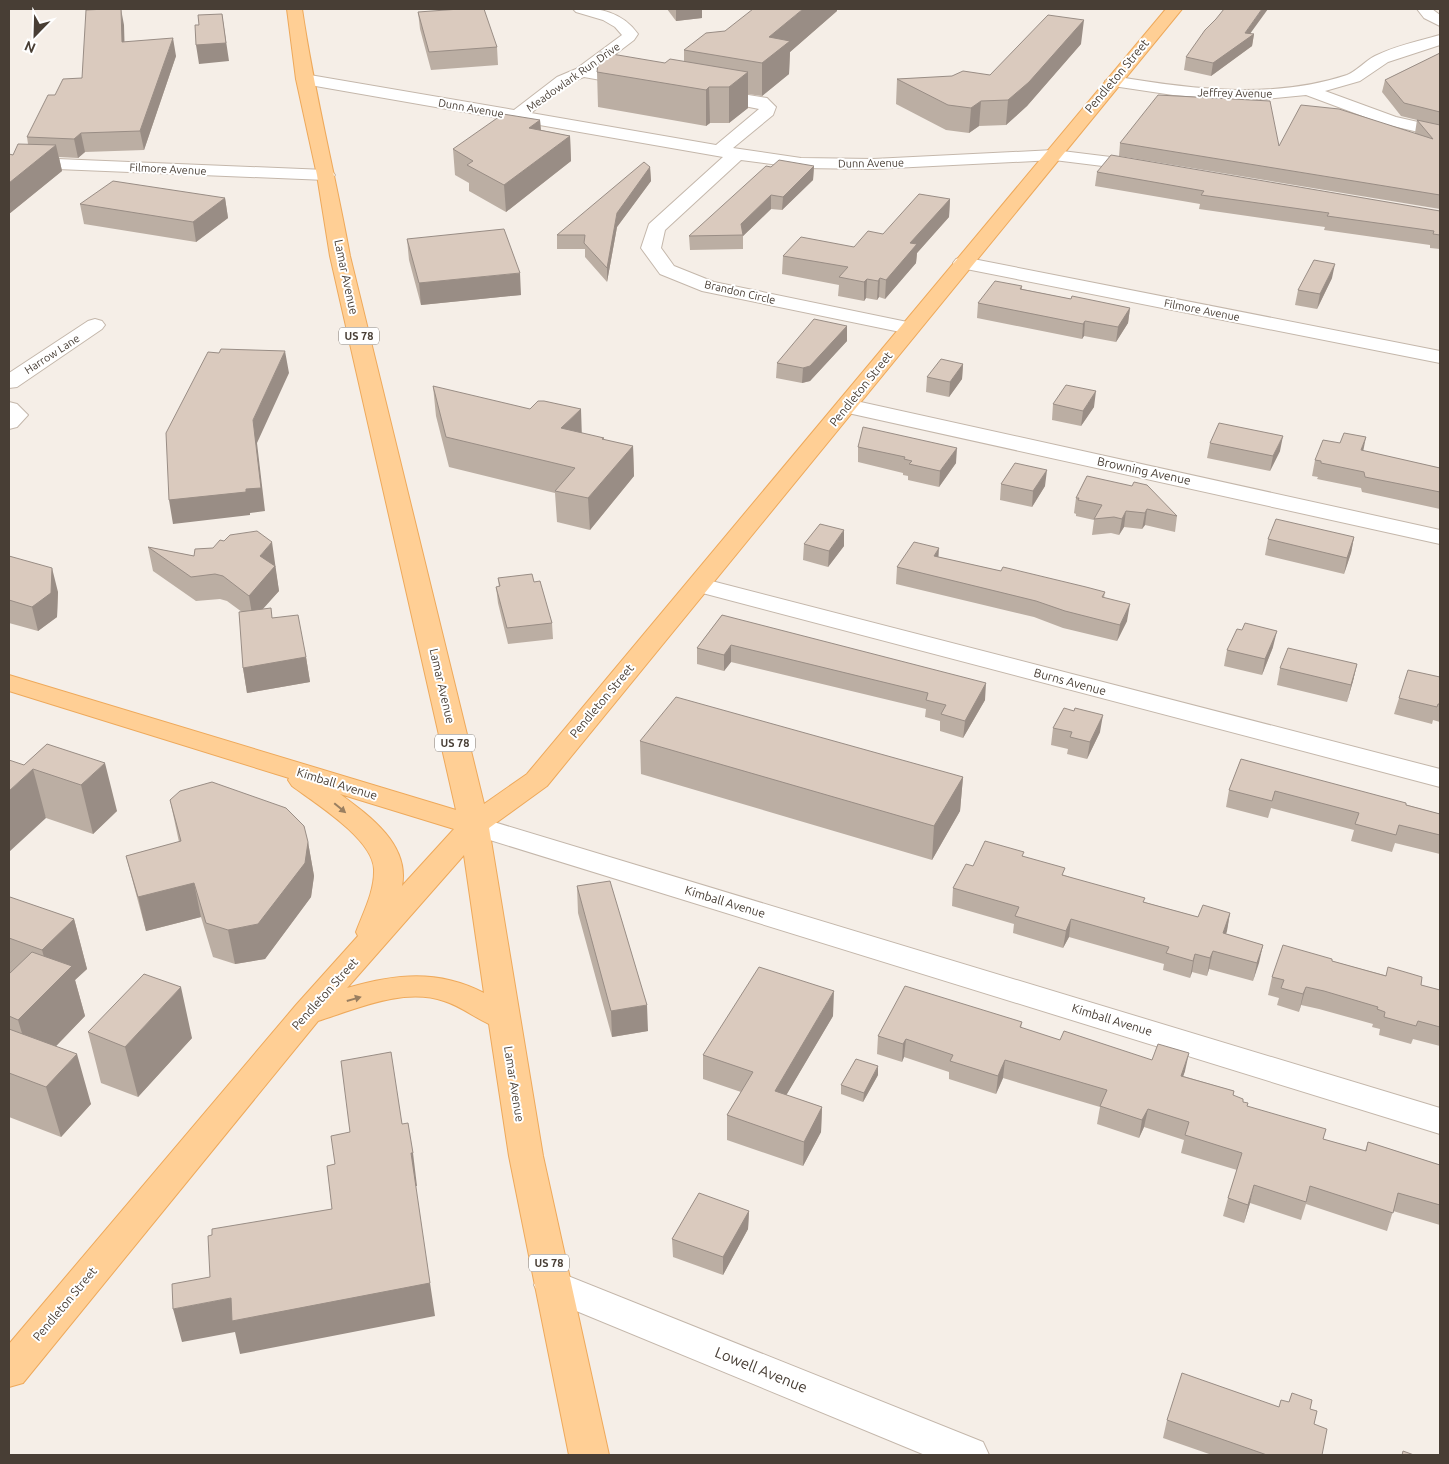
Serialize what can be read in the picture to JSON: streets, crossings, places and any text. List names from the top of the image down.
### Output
{
  "streets": {
    "main road": [
      "Pendleton Street",
      "Lamar Avenue",
      "US 78",
      "Kimball Avenue"
    ],
    "street": [
      "Meadowlark Run Drive",
      "Jeffrey Avenue",
      "Dunn Avenue",
      "Filmore Avenue",
      "Brandon Circle",
      "Harrow Lane",
      "Browning Avenue",
      "Burns Avenue",
      "Lowell Avenue"
    ]
  },
  "crossings": [
    ["Pendleton Street", "Jeffrey Avenue"],
    ["Pendleton Street", "Dunn Avenue"],
    ["Pendleton Street", "Filmore Avenue"],
    ["Pendleton Street", "Lamar Avenue"],
    ["Pendleton Street", "Brandon Circle"],
    ["Pendleton Street", "Browning Avenue"],
    ["Pendleton Street", "Burns Avenue"],
    ["Pendleton Street", "Kimball Avenue"],
    ["Meadowlark Run Drive", "Dunn Avenue"],
    ["Dunn Avenue", "Lamar Avenue"],
    ["Dunn Avenue", "Brandon Circle"],
    ["Filmore Avenue", "Lamar Avenue"],
    ["Lamar Avenue", "Kimball Avenue"],
    ["Lamar Avenue", "Lowell Avenue"]
  ],
  "north": "bottom left"
}
